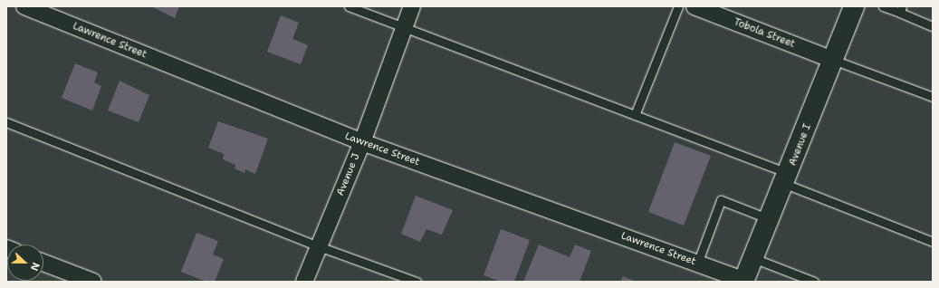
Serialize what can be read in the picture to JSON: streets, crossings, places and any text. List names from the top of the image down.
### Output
{
  "streets": {
    "main road": ["Avenue I"],
    "street": ["Tobola Street", "Lawrence Street", "Avenue J"]
  },
  "crossings": [
    ["Tobola Street", "Avenue I"],
    ["Lawrence Street", "Avenue I"],
    ["Lawrence Street", "Avenue J"]
  ],
  "north": "right"
}
